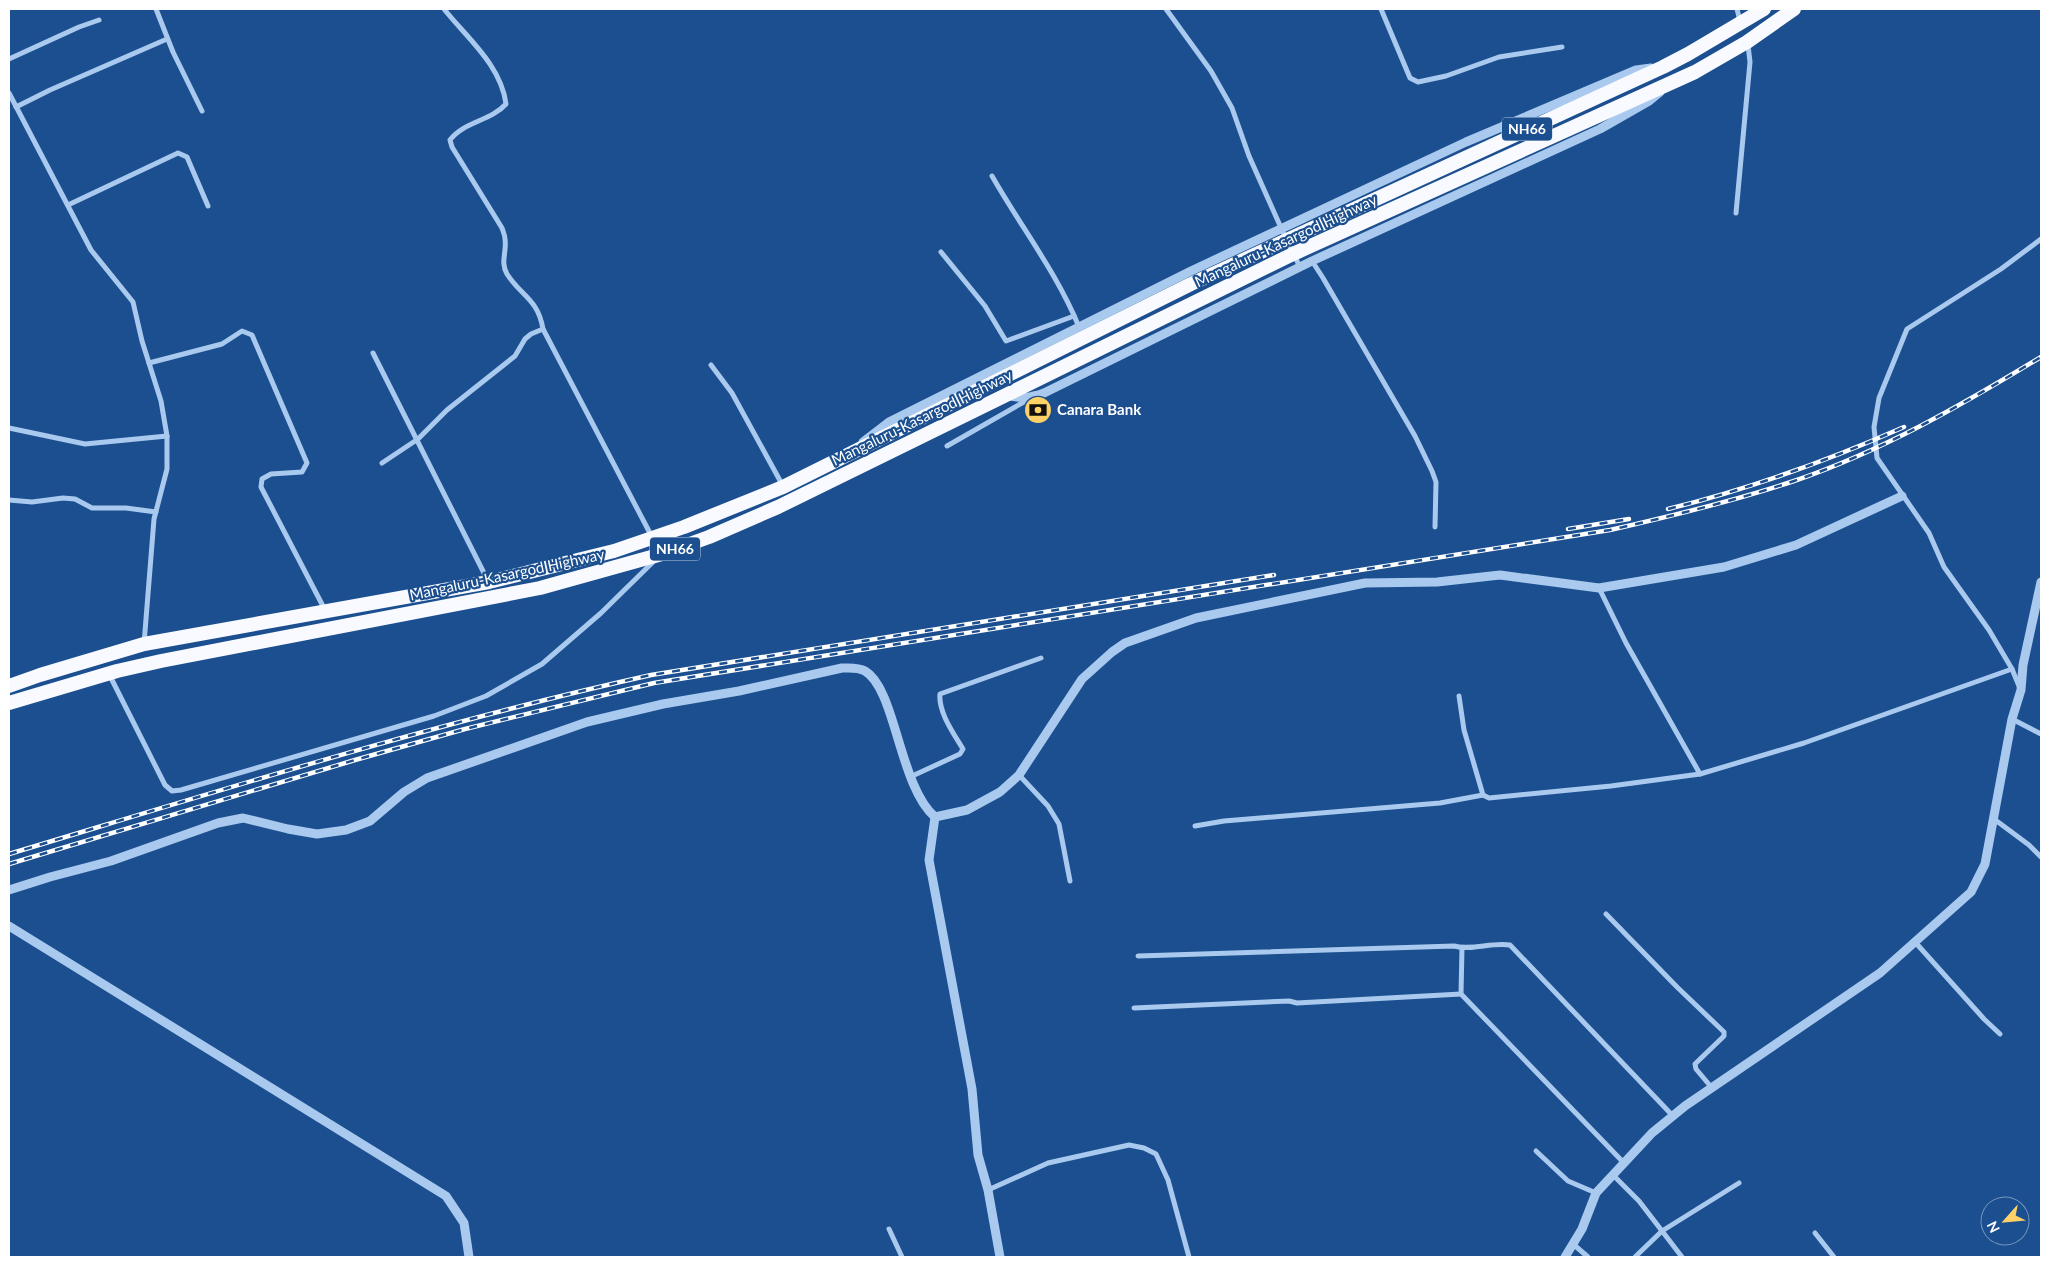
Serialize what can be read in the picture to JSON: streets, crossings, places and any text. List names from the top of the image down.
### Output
{
  "streets": {
    "highway": ["NH66", "Mangaluru-Kasargod Highway"]
  },
  "places": {
    "bank": ["Canara Bank"]
  },
  "north": "bottom left"
}
